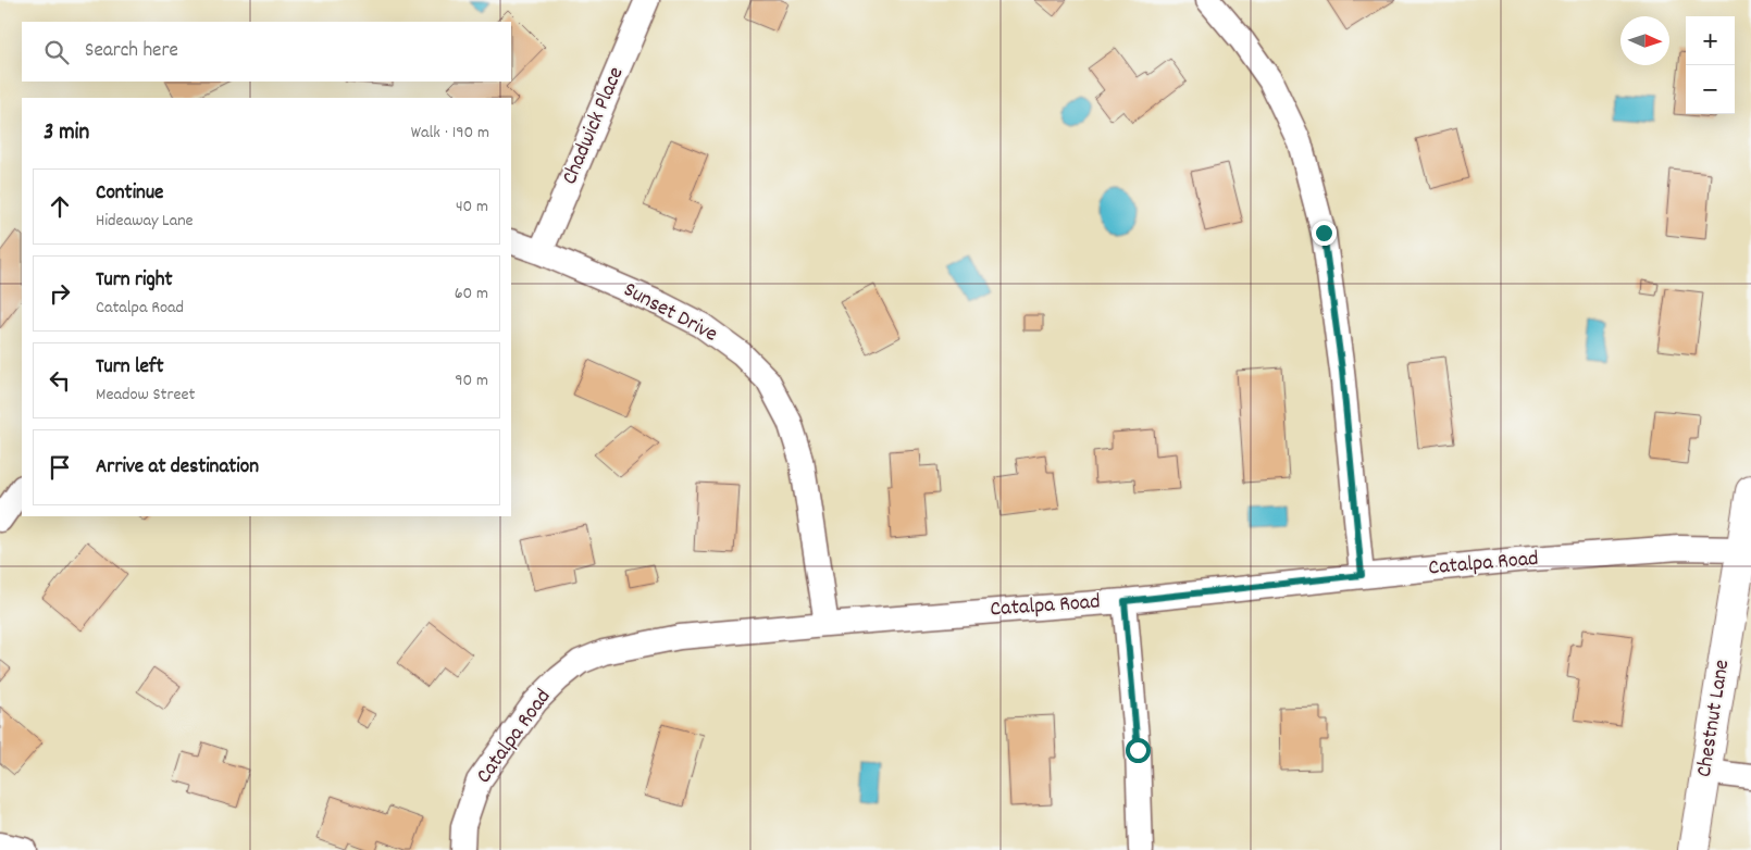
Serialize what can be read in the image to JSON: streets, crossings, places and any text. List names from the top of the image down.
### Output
{
  "streets": {
    "street": [
      "Chadwick Place",
      "Sunset Drive",
      "Catalpa Road",
      "Chestnut Lane"
    ]
  },
  "crossings": [
    ["Chadwick Place", "Sunset Drive"],
    ["Sunset Drive", "Catalpa Road"],
    ["Catalpa Road", "Chestnut Lane"]
  ],
  "north": "right",
  "page": {
    "map_buttons": ["+", "−"],
    "search": "Search here",
    "heading": ["3 min", "Walk · 190 m"],
    "list": [
      ["Continue", "Hideaway Lane", "40 m"],
      ["Turn right", "Catalpa Road", "60 m"],
      ["Turn left", "Meadow Street", "90 m"],
      "Arrive at destination"
    ]
  }
}
